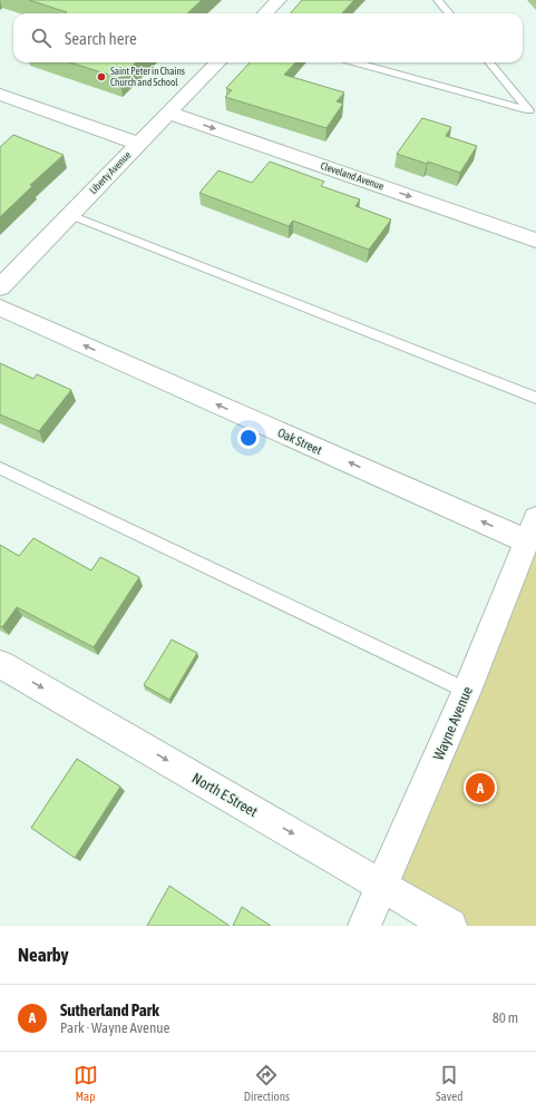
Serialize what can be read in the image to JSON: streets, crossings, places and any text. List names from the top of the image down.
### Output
{
  "streets": {
    "street": [
      "Liberty Avenue",
      "Cleveland Avenue",
      "Oak Street",
      "Wayne Avenue",
      "North E Street"
    ]
  },
  "crossings": [
    ["Liberty Avenue", "Cleveland Avenue"],
    ["Oak Street", "Wayne Avenue"],
    ["Wayne Avenue", "North E Street"]
  ],
  "one_way": ["Cleveland Avenue", "Oak Street", "North E Street"],
  "places": ["Saint Peter in Chains Church and School"],
  "page": {
    "search": "Search here",
    "pins": "A",
    "heading": "Nearby",
    "list": [
      {
        "mark": "A",
        "name": "Sutherland Park",
        "note": "Park · Wayne Avenue",
        "value": "80 m"
      }
    ],
    "nav": ["Map", "Directions", "Saved"]
  }
}
